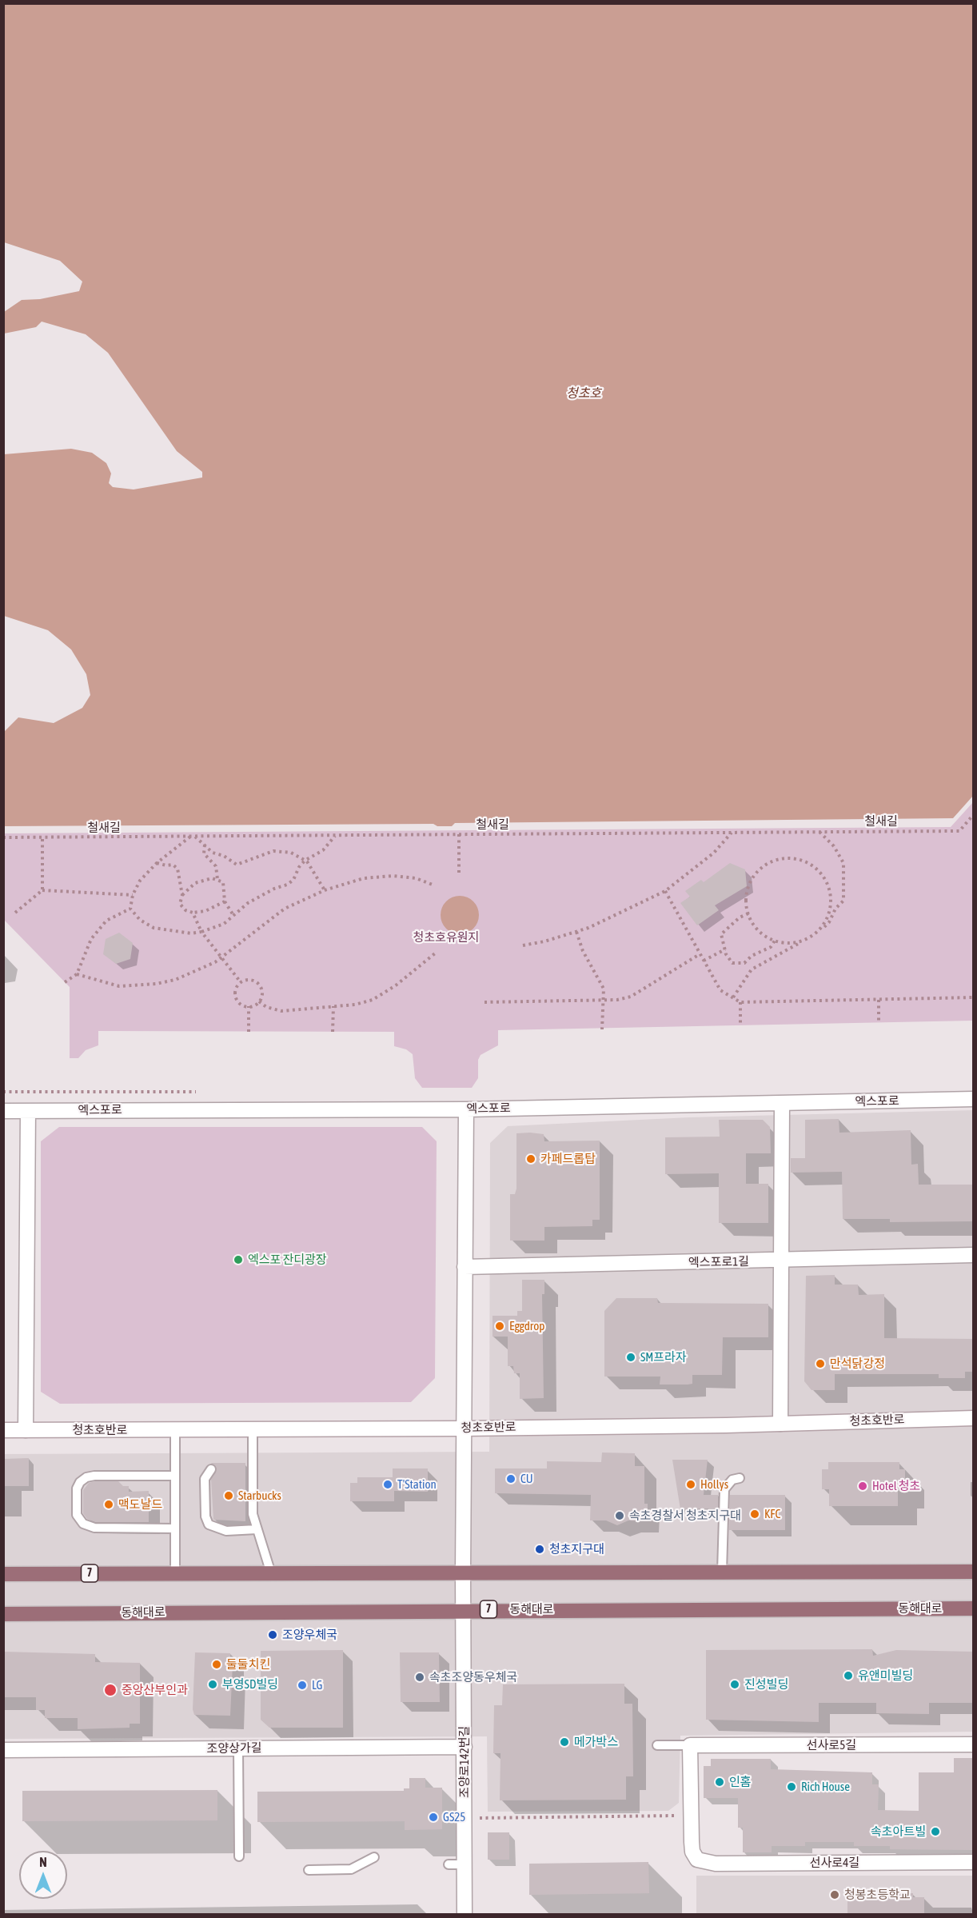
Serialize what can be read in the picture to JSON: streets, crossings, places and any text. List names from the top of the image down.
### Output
{
  "streets": {
    "main road": ["7", "동해대로"],
    "street": [
      "엑스포로",
      "엑스포로1길",
      "청초호반로",
      "선사로5길",
      "조양상가길",
      "조양로142번길",
      "선사로4길"
    ],
    "path": ["철새길"]
  },
  "crossings": [
    ["엑스포로", "조양로142번길"],
    ["엑스포로1길", "조양로142번길"],
    ["청초호반로", "조양로142번길"],
    ["7", "조양로142번길"],
    ["동해대로", "조양로142번길"],
    ["조양상가길", "조양로142번길"]
  ],
  "water": ["청초호"],
  "parks": ["청초호유원지"],
  "places": [
    "카페드롭탑",
    "엑스포 잔디광장",
    "Eggdrop",
    "SM프라자",
    "만석닭강정",
    "CU",
    "T'Station",
    "Hollys",
    "Hotel 청초",
    "Starbucks",
    "맥도날드",
    "KFC",
    "속초경찰서 청초지구대",
    "청초지구대",
    "조양우체국",
    "둘둘치킨",
    "유앤미빌딩",
    "속초조양동우체국",
    "부영SD빌딩",
    "진성빌딩",
    "LG",
    "중앙산부인과",
    "메가박스",
    "인홈",
    "Rich House",
    "GS25",
    "속초아트빌",
    "청봉초등학교"
  ],
  "north": "top"
}
